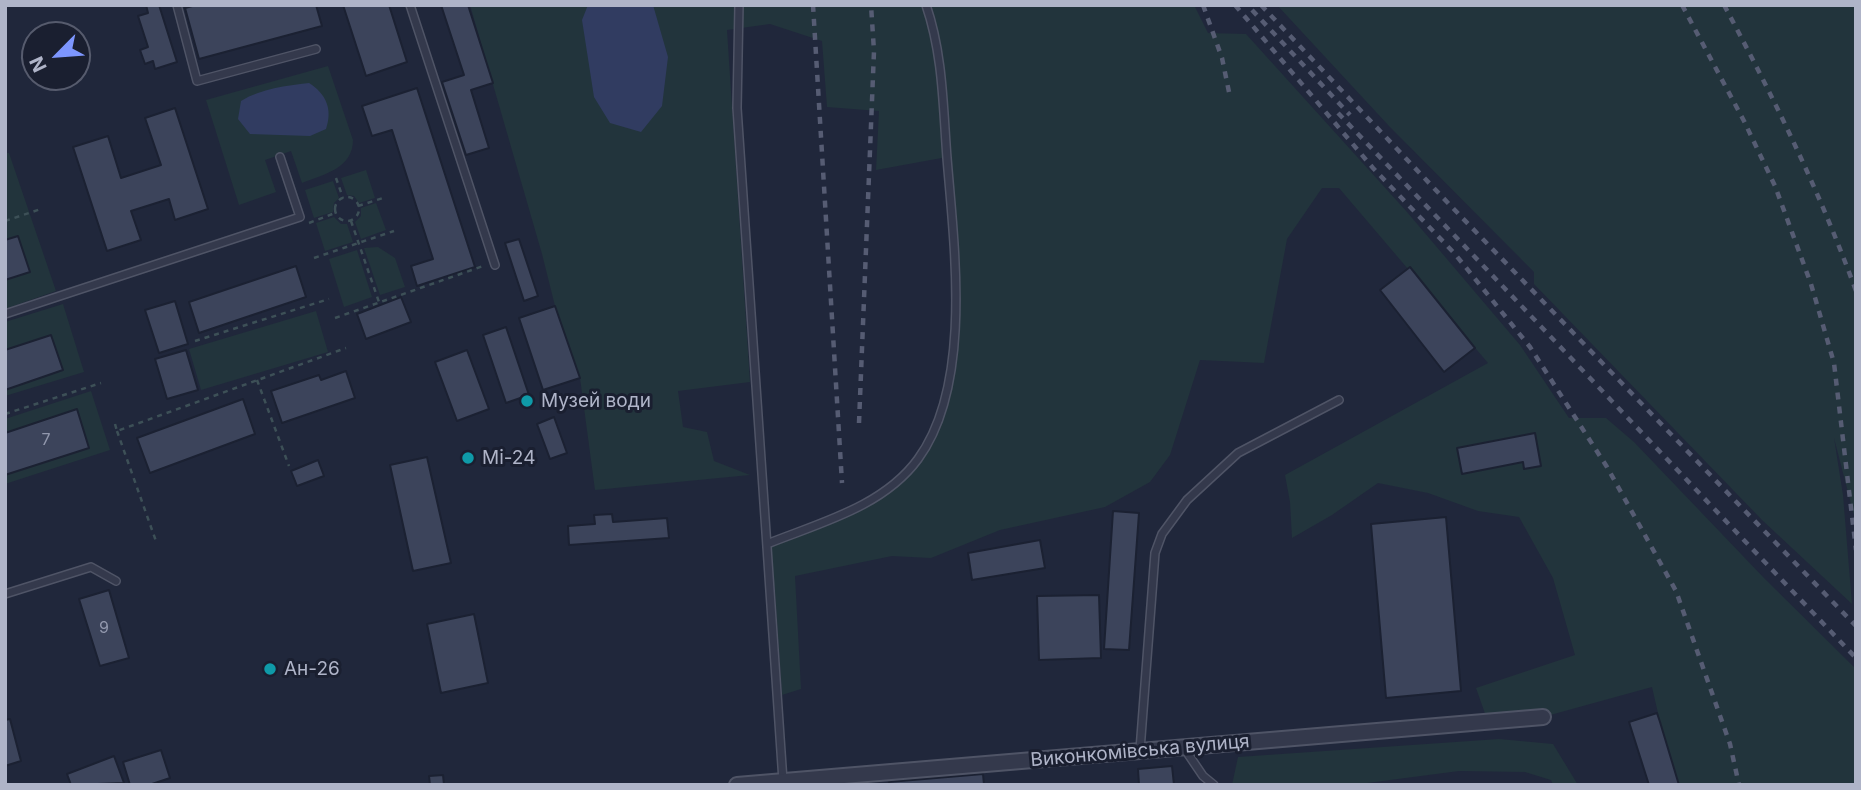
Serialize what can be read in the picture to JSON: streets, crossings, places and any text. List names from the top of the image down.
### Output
{
  "streets": {
    "street": ["Виконкомівська вулиця"]
  },
  "places": ["Музей води", "Мі-24", "Ан-26"],
  "house_numbers": ["7", "9"],
  "north": "bottom left"
}
